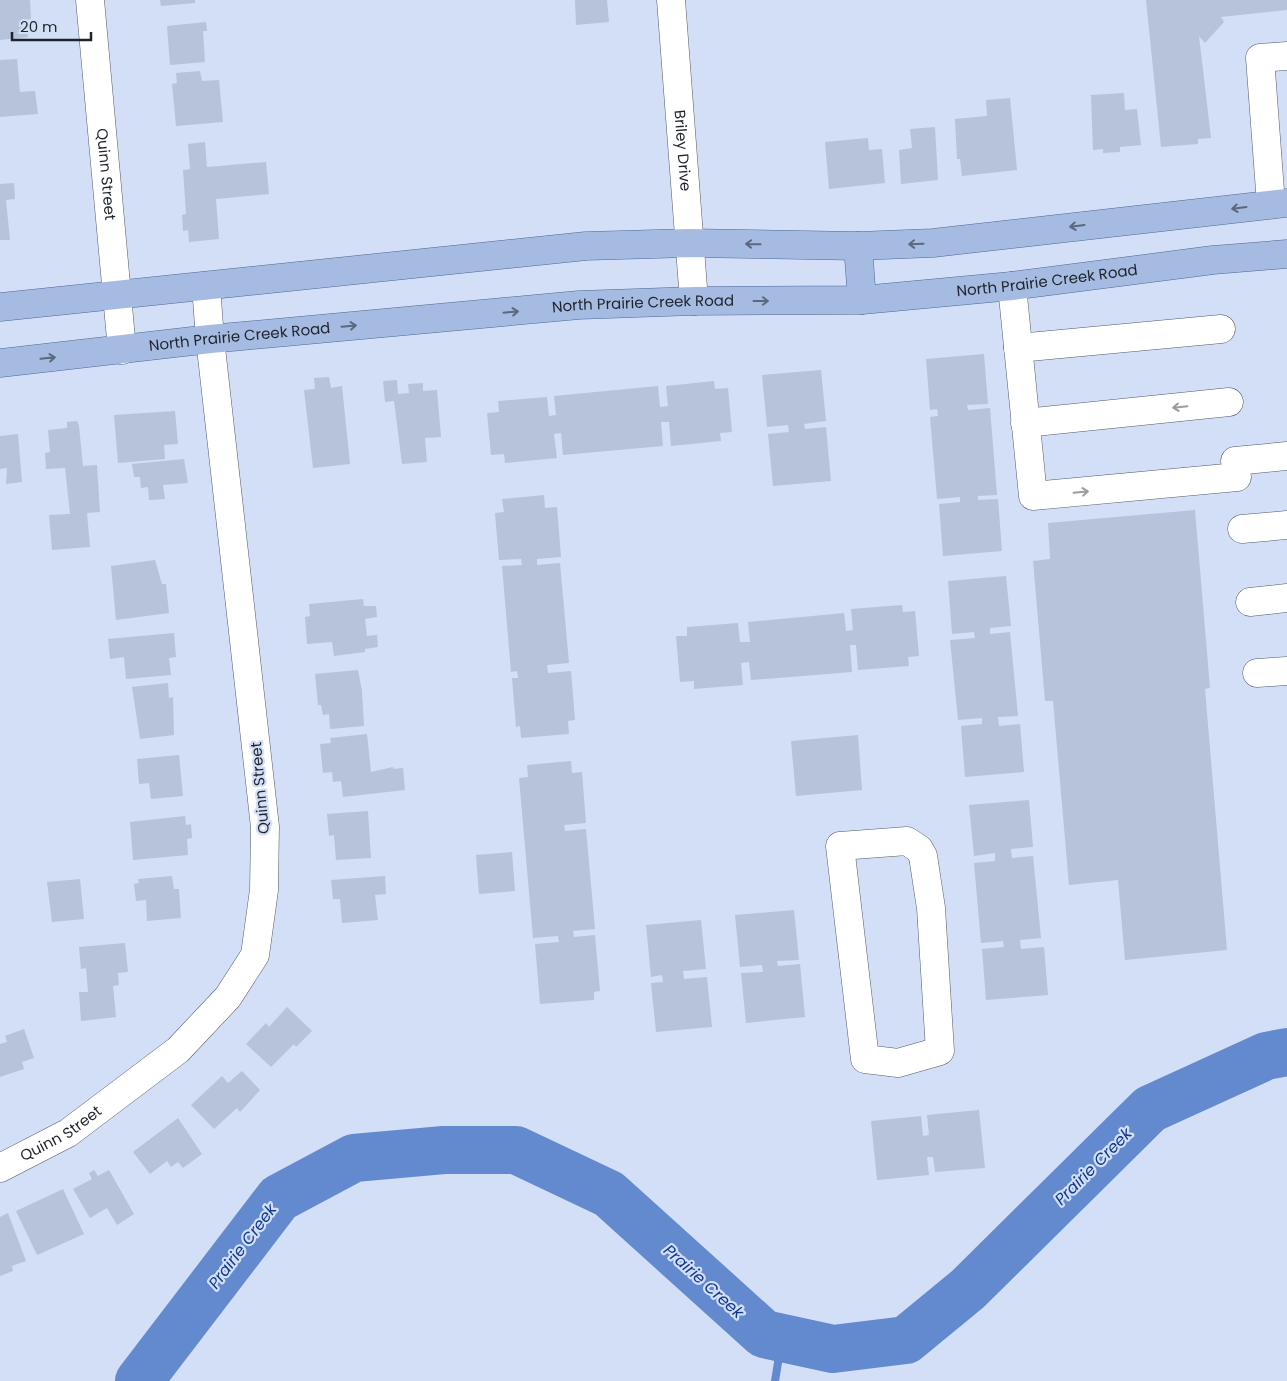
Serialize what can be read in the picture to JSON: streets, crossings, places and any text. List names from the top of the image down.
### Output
{
  "streets": {
    "main road": ["North Prairie Creek Road"],
    "street": ["Briley Drive", "Quinn Street"]
  },
  "crossings": [
    ["Briley Drive", "North Prairie Creek Road"],
    ["Quinn Street", "North Prairie Creek Road"]
  ],
  "water": ["Prairie Creek"],
  "scale_bar": "20 m"
}
